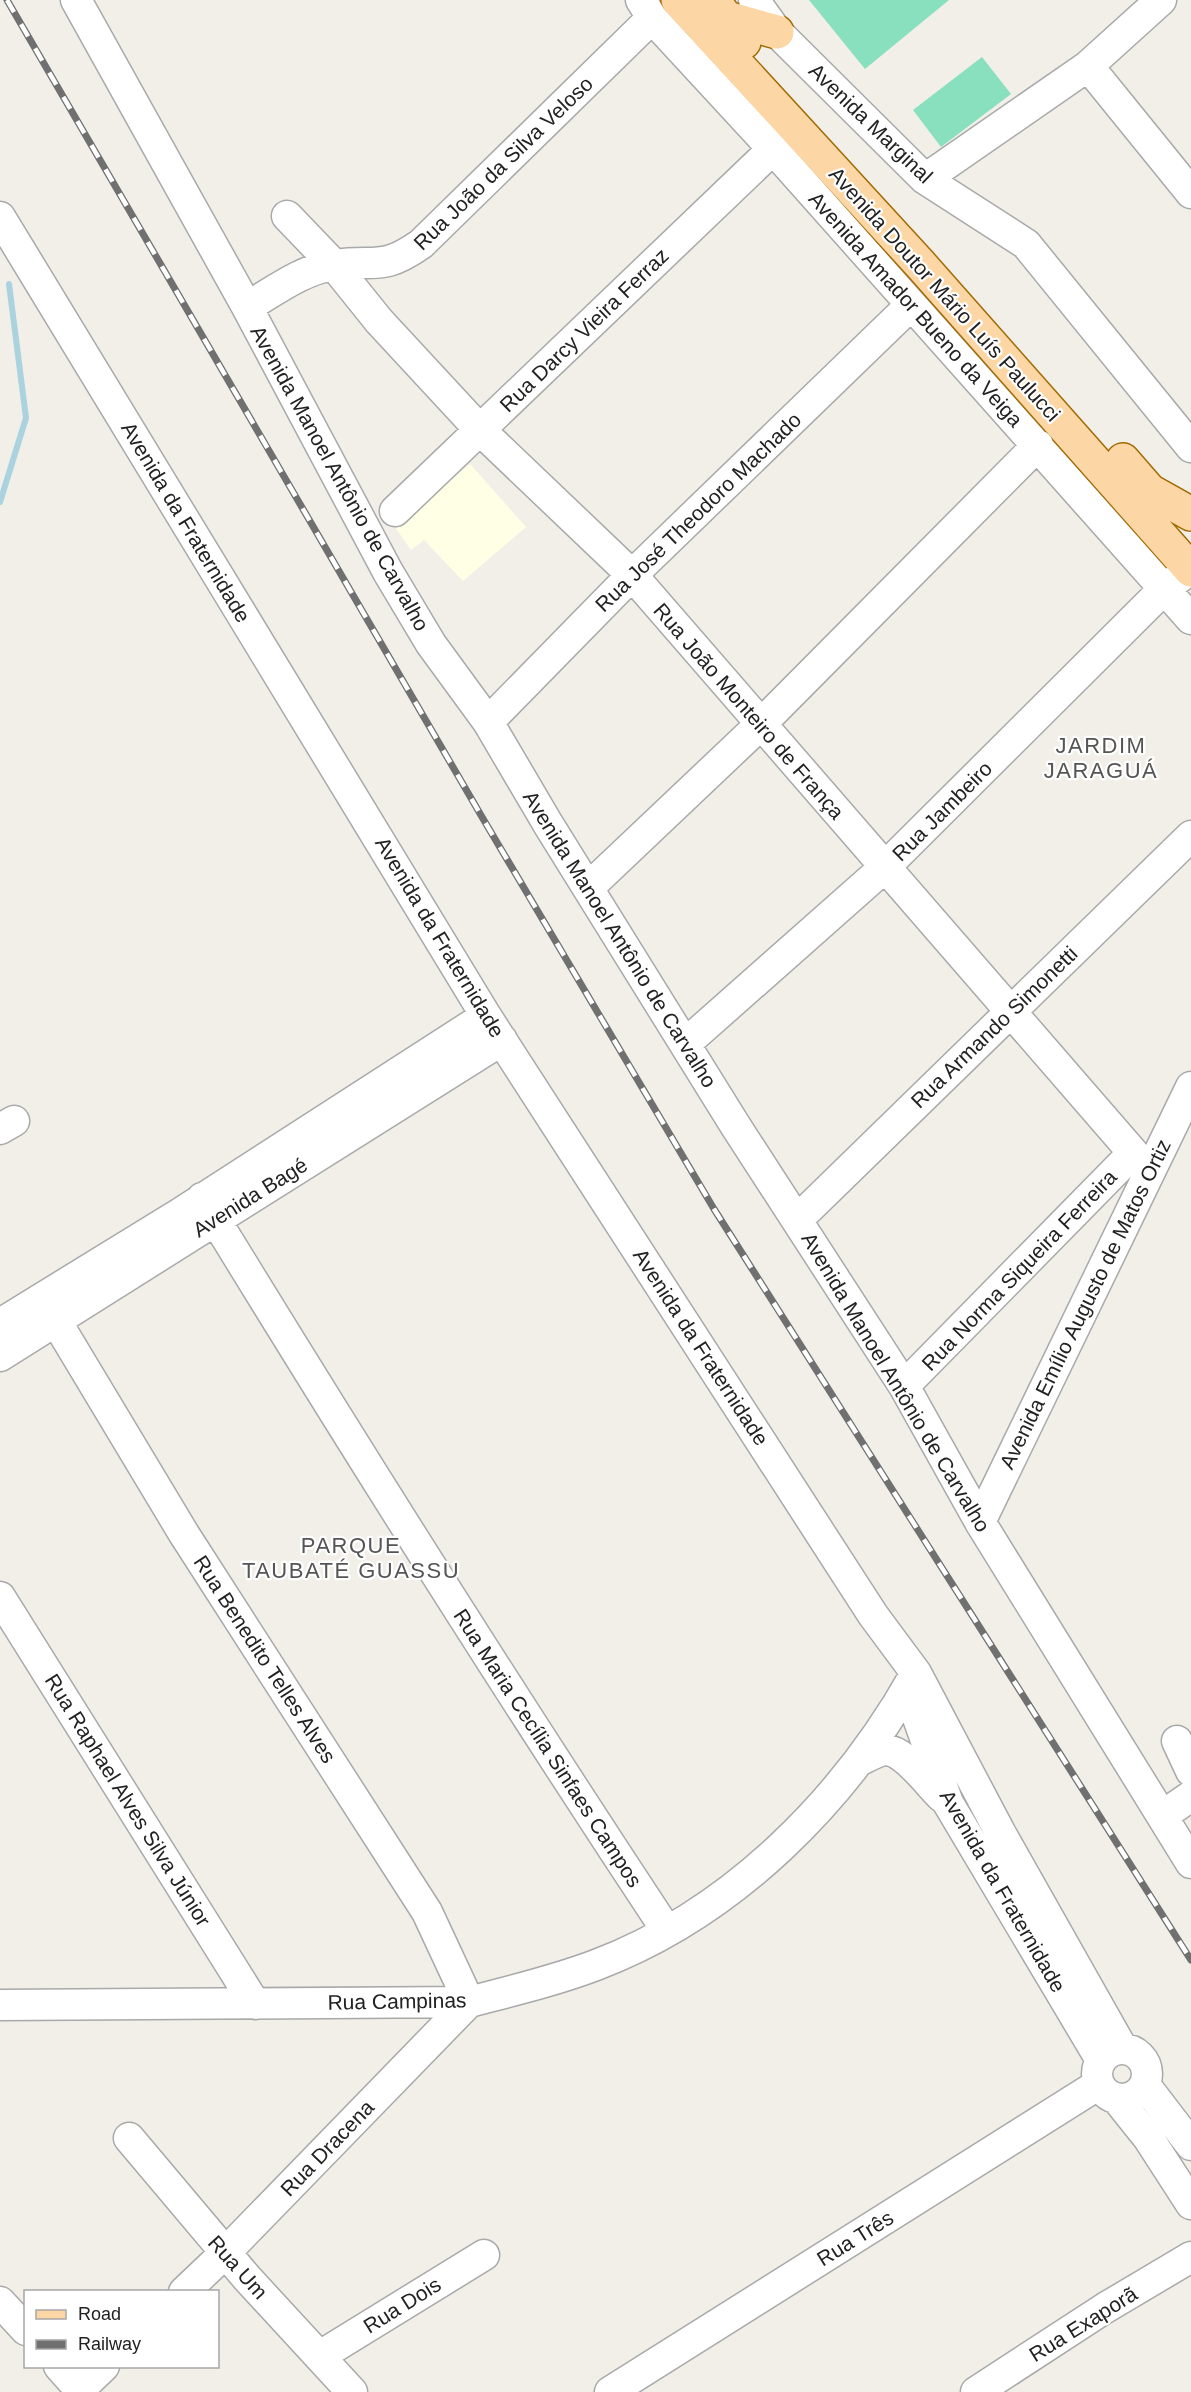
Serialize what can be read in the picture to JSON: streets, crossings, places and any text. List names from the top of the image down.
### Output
{
  "streets": {
    "main road": ["Avenida Doutor Mário Luís Paulucci"],
    "street": [
      "Avenida Marginal",
      "Rua João da Silva Veloso",
      "Avenida Amador Bueno da Veiga",
      "Rua Darcy Vieira Ferraz",
      "Avenida Manoel Antônio de Carvalho",
      "Rua José Theodoro Machado",
      "Avenida da Fraternidade",
      "Rua João Monteiro de França",
      "Rua Jambeiro",
      "Rua Armando Simonetti",
      "Avenida Bagé",
      "Rua Norma Siqueira Ferreira",
      "Avenida Emílio Augusto de Matos Ortiz",
      "Rua Benedito Telles Alves",
      "Rua Maria Cecília Sinfaes Campos",
      "Rua Raphael Alves Silva Júnior",
      "Rua Campinas",
      "Rua Dracena",
      "Rua Três",
      "Rua Um",
      "Rua Dois",
      "Rua Exaporã"
    ]
  },
  "crossings": [
    ["Rua João da Silva Veloso", "Avenida Doutor Mário Luís Paulucci"],
    ["Rua João da Silva Veloso", "Avenida Amador Bueno da Veiga"],
    ["Rua João da Silva Veloso", "Avenida Manoel Antônio de Carvalho"],
    ["Rua João da Silva Veloso", "Rua João Monteiro de França"],
    ["Avenida Doutor Mário Luís Paulucci", "Avenida Amador Bueno da Veiga"],
    ["Avenida Doutor Mário Luís Paulucci", "Rua Jambeiro"],
    ["Avenida Amador Bueno da Veiga", "Rua Darcy Vieira Ferraz"],
    ["Avenida Amador Bueno da Veiga", "Rua José Theodoro Machado"],
    ["Avenida Amador Bueno da Veiga", "Rua Jambeiro"],
    ["Rua Darcy Vieira Ferraz", "Rua João Monteiro de França"],
    ["Avenida Manoel Antônio de Carvalho", "Rua José Theodoro Machado"],
    ["Avenida Manoel Antônio de Carvalho", "Rua Jambeiro"],
    ["Avenida Manoel Antônio de Carvalho", "Rua Armando Simonetti"],
    ["Avenida Manoel Antônio de Carvalho", "Rua Norma Siqueira Ferreira"],
    ["Avenida Manoel Antônio de Carvalho", "Avenida Emílio Augusto de Matos Ortiz"],
    ["Rua José Theodoro Machado", "Rua João Monteiro de França"],
    ["Avenida da Fraternidade", "Avenida Bagé"],
    ["Avenida da Fraternidade", "Rua Campinas"],
    ["Avenida da Fraternidade", "Rua Três"],
    ["Rua João Monteiro de França", "Rua Jambeiro"],
    ["Rua João Monteiro de França", "Rua Armando Simonetti"],
    ["Rua João Monteiro de França", "Rua Norma Siqueira Ferreira"],
    ["Rua João Monteiro de França", "Avenida Emílio Augusto de Matos Ortiz"],
    ["Avenida Bagé", "Rua Benedito Telles Alves"],
    ["Avenida Bagé", "Rua Maria Cecília Sinfaes Campos"],
    ["Rua Norma Siqueira Ferreira", "Avenida Emílio Augusto de Matos Ortiz"],
    ["Rua Benedito Telles Alves", "Rua Campinas"],
    ["Rua Benedito Telles Alves", "Rua Dracena"],
    ["Rua Maria Cecília Sinfaes Campos", "Rua Campinas"],
    ["Rua Raphael Alves Silva Júnior", "Rua Campinas"],
    ["Rua Campinas", "Rua Dracena"],
    ["Rua Dracena", "Rua Um"],
    ["Rua Um", "Rua Dois"]
  ],
  "districts": ["JARDIM JARAGUÁ", "PARQUE TAUBATÉ GUASSU"],
  "legend": ["Road", "Railway"]
}
